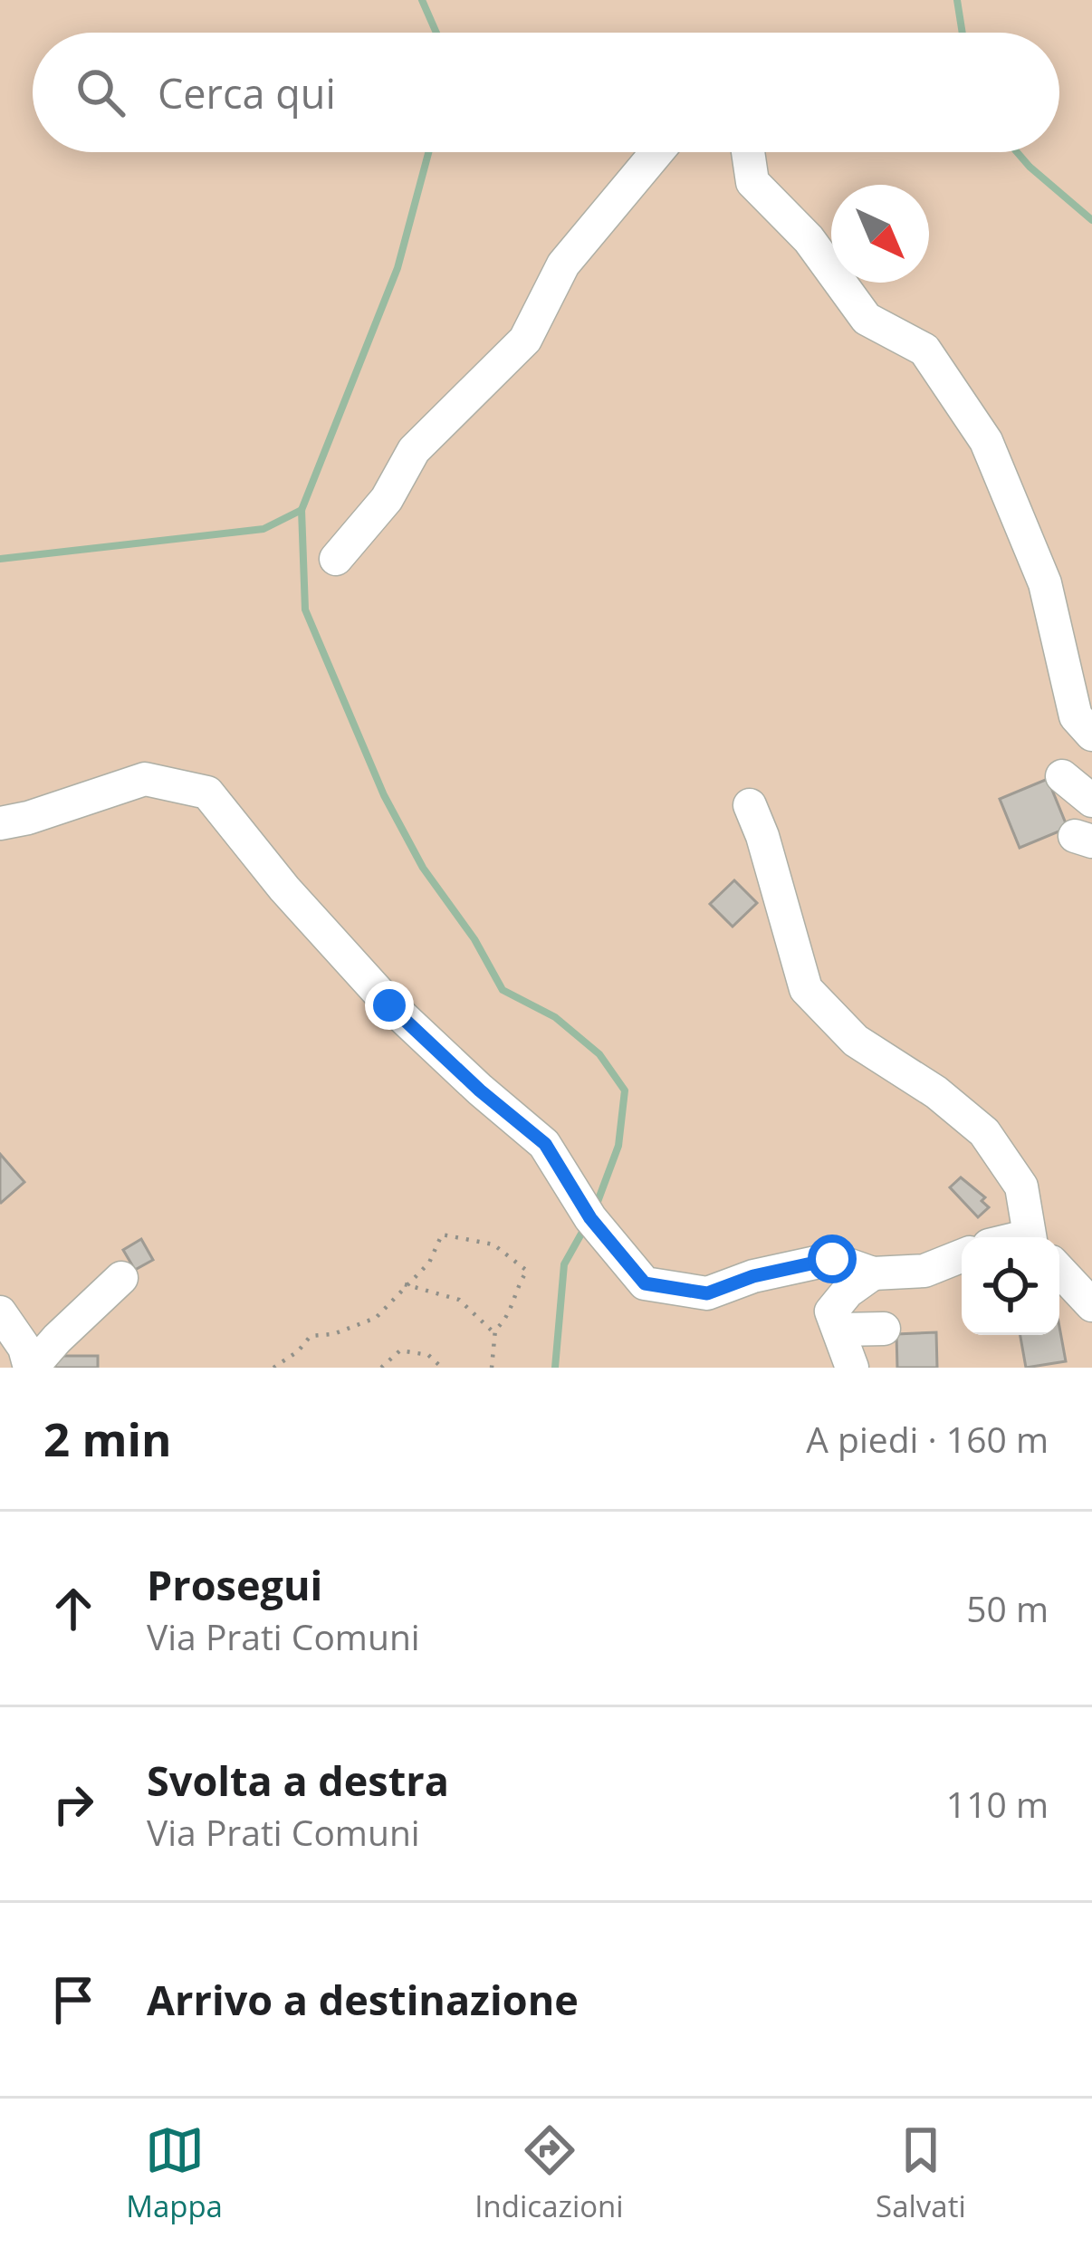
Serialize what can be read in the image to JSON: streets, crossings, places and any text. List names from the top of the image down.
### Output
{
  "north": "bottom right",
  "page": {
    "search": "Cerca qui",
    "heading": ["2 min", "A piedi · 160 m"],
    "list": [
      ["Prosegui", "Via Prati Comuni", "50 m"],
      ["Svolta a destra", "Via Prati Comuni", "110 m"],
      "Arrivo a destinazione"
    ],
    "nav": ["Mappa", "Indicazioni", "Salvati"]
  }
}
